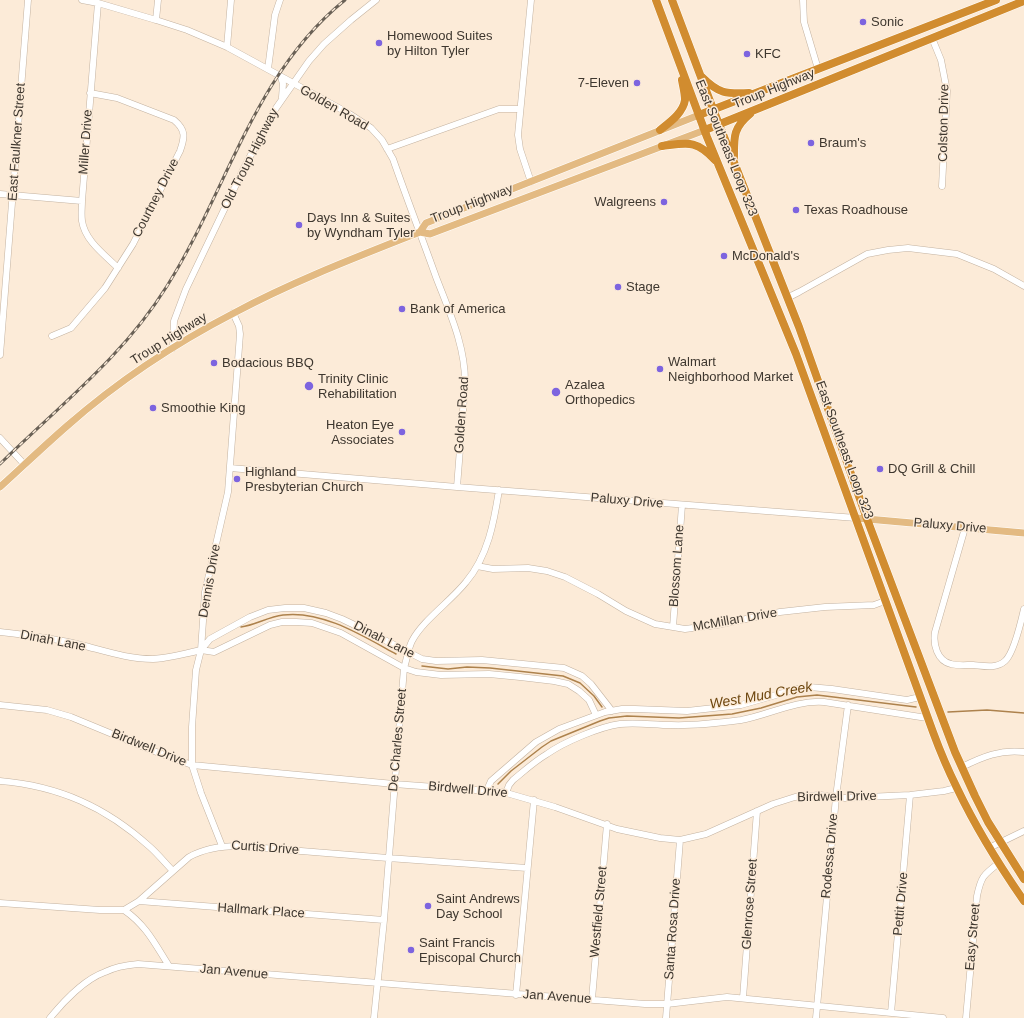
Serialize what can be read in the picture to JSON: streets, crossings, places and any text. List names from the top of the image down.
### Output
{
  "streets": {
    "highway": ["Troup Highway", "East Southeast Loop 323"],
    "main road": ["Paluxy Drive"],
    "street": [
      "Golden Road",
      "Colston Drive",
      "East Faulkner Street",
      "Miller Drive",
      "Old Troup Highway",
      "Courtney Drive",
      "Blossom Lane",
      "Dennis Drive",
      "McMillan Drive",
      "Dinah Lane",
      "De Charles Street",
      "Birdwell Drive",
      "Curtis Drive",
      "Rodessa Drive",
      "Glenrose Street",
      "Pettit Drive",
      "Hallmark Place",
      "Westfield Street",
      "Santa Rosa Drive",
      "Easy Street",
      "Jan Avenue"
    ]
  },
  "crossings": [
    ["Troup Highway", "Golden Road"],
    ["Troup Highway", "Colston Drive"],
    ["Troup Highway", "East Southeast Loop 323"],
    ["Troup Highway", "Old Troup Highway"],
    ["Troup Highway", "Dennis Drive"],
    ["Golden Road", "Miller Drive"],
    ["Golden Road", "Old Troup Highway"],
    ["Golden Road", "Paluxy Drive"],
    ["Miller Drive", "Courtney Drive"],
    ["East Southeast Loop 323", "Paluxy Drive"],
    ["East Southeast Loop 323", "McMillan Drive"],
    ["East Southeast Loop 323", "Birdwell Drive"],
    ["East Southeast Loop 323", "Easy Street"],
    ["Paluxy Drive", "Blossom Lane"],
    ["Paluxy Drive", "Dennis Drive"],
    ["Paluxy Drive", "De Charles Street"],
    ["Blossom Lane", "McMillan Drive"],
    ["Dennis Drive", "Dinah Lane"],
    ["Dennis Drive", "Birdwell Drive"],
    ["Dennis Drive", "Curtis Drive"],
    ["McMillan Drive", "De Charles Street"],
    ["Dinah Lane", "De Charles Street"],
    ["De Charles Street", "Birdwell Drive"],
    ["De Charles Street", "Curtis Drive"],
    ["De Charles Street", "Hallmark Place"],
    ["De Charles Street", "Jan Avenue"],
    ["Birdwell Drive", "Rodessa Drive"],
    ["Birdwell Drive", "Glenrose Street"],
    ["Birdwell Drive", "Pettit Drive"],
    ["Birdwell Drive", "Westfield Street"],
    ["Birdwell Drive", "Santa Rosa Drive"],
    ["Curtis Drive", "Hallmark Place"],
    ["Rodessa Drive", "Jan Avenue"],
    ["Glenrose Street", "Jan Avenue"],
    ["Pettit Drive", "Jan Avenue"],
    ["Westfield Street", "Jan Avenue"],
    ["Santa Rosa Drive", "Jan Avenue"]
  ],
  "water": ["West Mud Creek"],
  "places": [
    "Sonic",
    "Homewood Suites by Hilton Tyler",
    "KFC",
    "7-Eleven",
    "Braum's",
    "Walgreens",
    "Texas Roadhouse",
    "Days Inn & Suites by Wyndham Tyler",
    "McDonald's",
    "Stage",
    "Bank of America",
    "Bodacious BBQ",
    "Walmart Neighborhood Market",
    "Trinity Clinic Rehabilitation",
    "Azalea Orthopedics",
    "Smoothie King",
    "Heaton Eye Associates",
    "DQ Grill & Chill",
    "Highland Presbyterian Church",
    "Saint Andrews Day School",
    "Saint Francis Episcopal Church"
  ]
}
